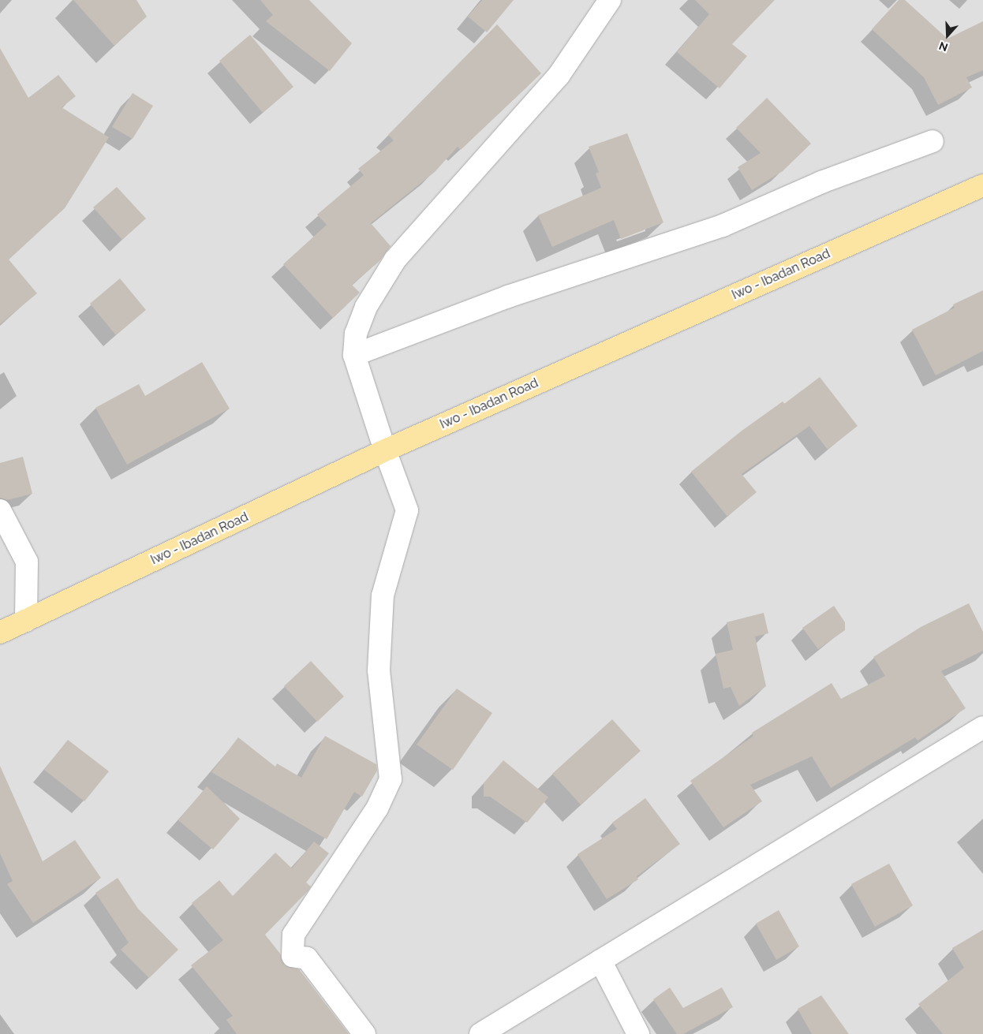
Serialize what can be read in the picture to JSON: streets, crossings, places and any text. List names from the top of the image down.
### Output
{
  "streets": {
    "main road": ["Iwo - Ibadan Road"]
  },
  "north": "bottom"
}
